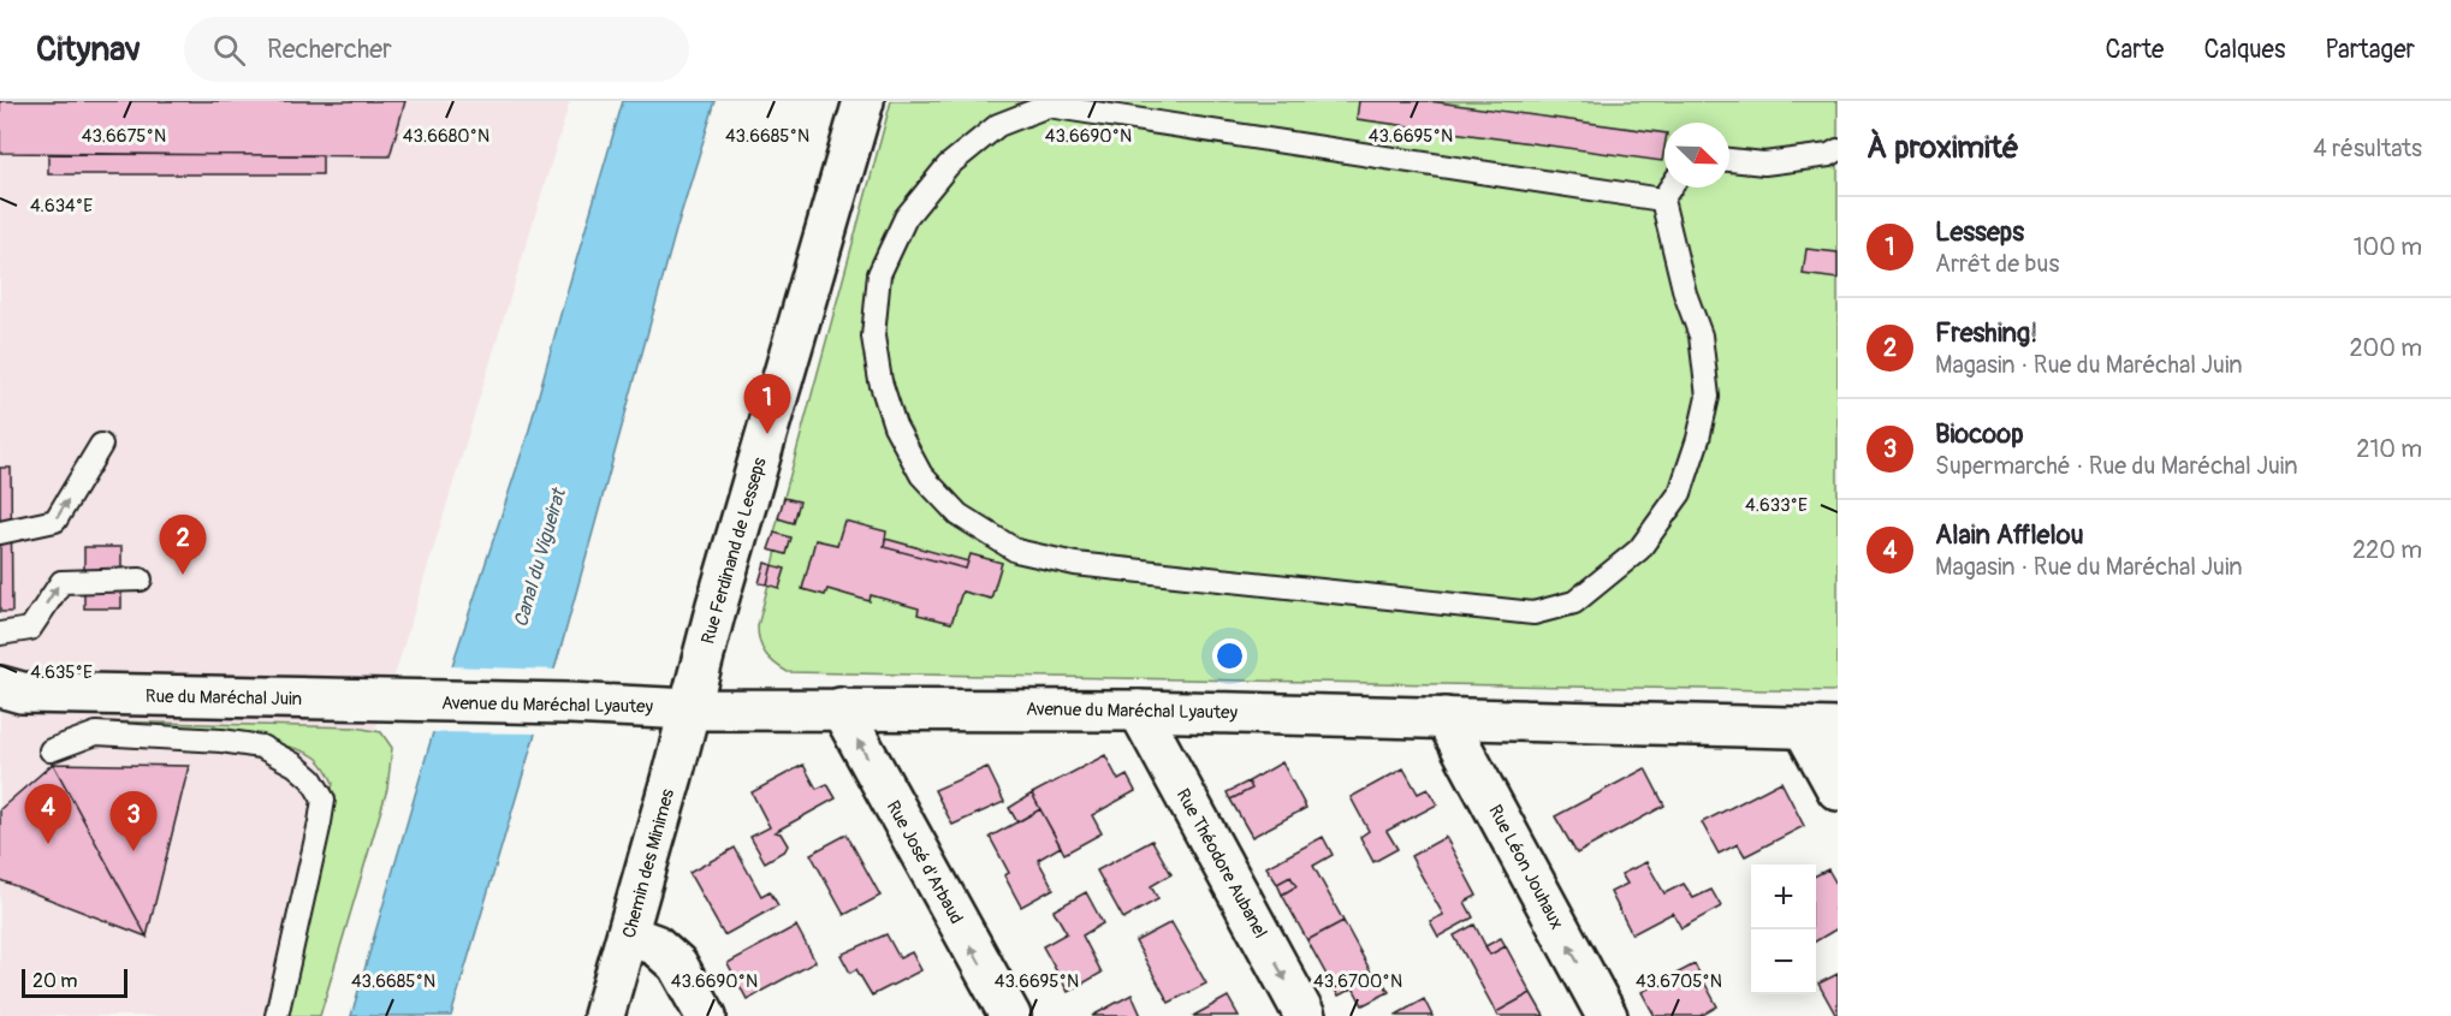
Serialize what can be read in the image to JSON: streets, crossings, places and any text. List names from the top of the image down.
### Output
{
  "streets": {
    "street": [
      "Rue Ferdinand de Lesseps",
      "Rue du Maréchal Juin",
      "Avenue du Maréchal Lyautey",
      "Rue José d'Arbaud",
      "Chemin des Minimes",
      "Rue Théodore Aubanel",
      "Rue Léon Jouhaux"
    ]
  },
  "crossings": [
    ["Rue Ferdinand de Lesseps", "Avenue du Maréchal Lyautey"],
    ["Rue Ferdinand de Lesseps", "Chemin des Minimes"],
    ["Rue du Maréchal Juin", "Avenue du Maréchal Lyautey"],
    ["Avenue du Maréchal Lyautey", "Rue José d'Arbaud"],
    ["Avenue du Maréchal Lyautey", "Chemin des Minimes"],
    ["Avenue du Maréchal Lyautey", "Rue Théodore Aubanel"],
    ["Avenue du Maréchal Lyautey", "Rue Léon Jouhaux"]
  ],
  "one_way": ["Rue Théodore Aubanel", "Rue Léon Jouhaux"],
  "water": ["Canal du Vigueirat"],
  "scale_bar": "20 m",
  "north": "bottom right",
  "page": {
    "header": "Citynav",
    "search": "Rechercher",
    "nav": ["Carte", "Calques", "Partager"],
    "heading": ["À proximité", "4 résultats"],
    "list": [
      {
        "mark": "1",
        "name": "Lesseps",
        "note": "Arrêt de bus",
        "value": "100 m"
      },
      {
        "mark": "2",
        "name": "Freshing!",
        "note": "Magasin · Rue du Maréchal Juin",
        "value": "200 m"
      },
      {
        "mark": "3",
        "name": "Biocoop",
        "note": "Supermarché · Rue du Maréchal Juin",
        "value": "210 m"
      },
      {
        "mark": "4",
        "name": "Alain Afflelou",
        "note": "Magasin · Rue du Maréchal Juin",
        "value": "220 m"
      }
    ],
    "pins": [
      "1",
      "2",
      "4",
      "3"
    ],
    "map_buttons": ["+", "−"],
    "scale": "20 m"
  },
  "coordinates": [
    "43.6675°N",
    "43.6680°N",
    "43.6685°N",
    "43.6690°N",
    "43.6695°N",
    "4.634°E",
    "4.633°E",
    "4.635°E",
    "43.6700°N",
    "43.6705°N"
  ]
}
